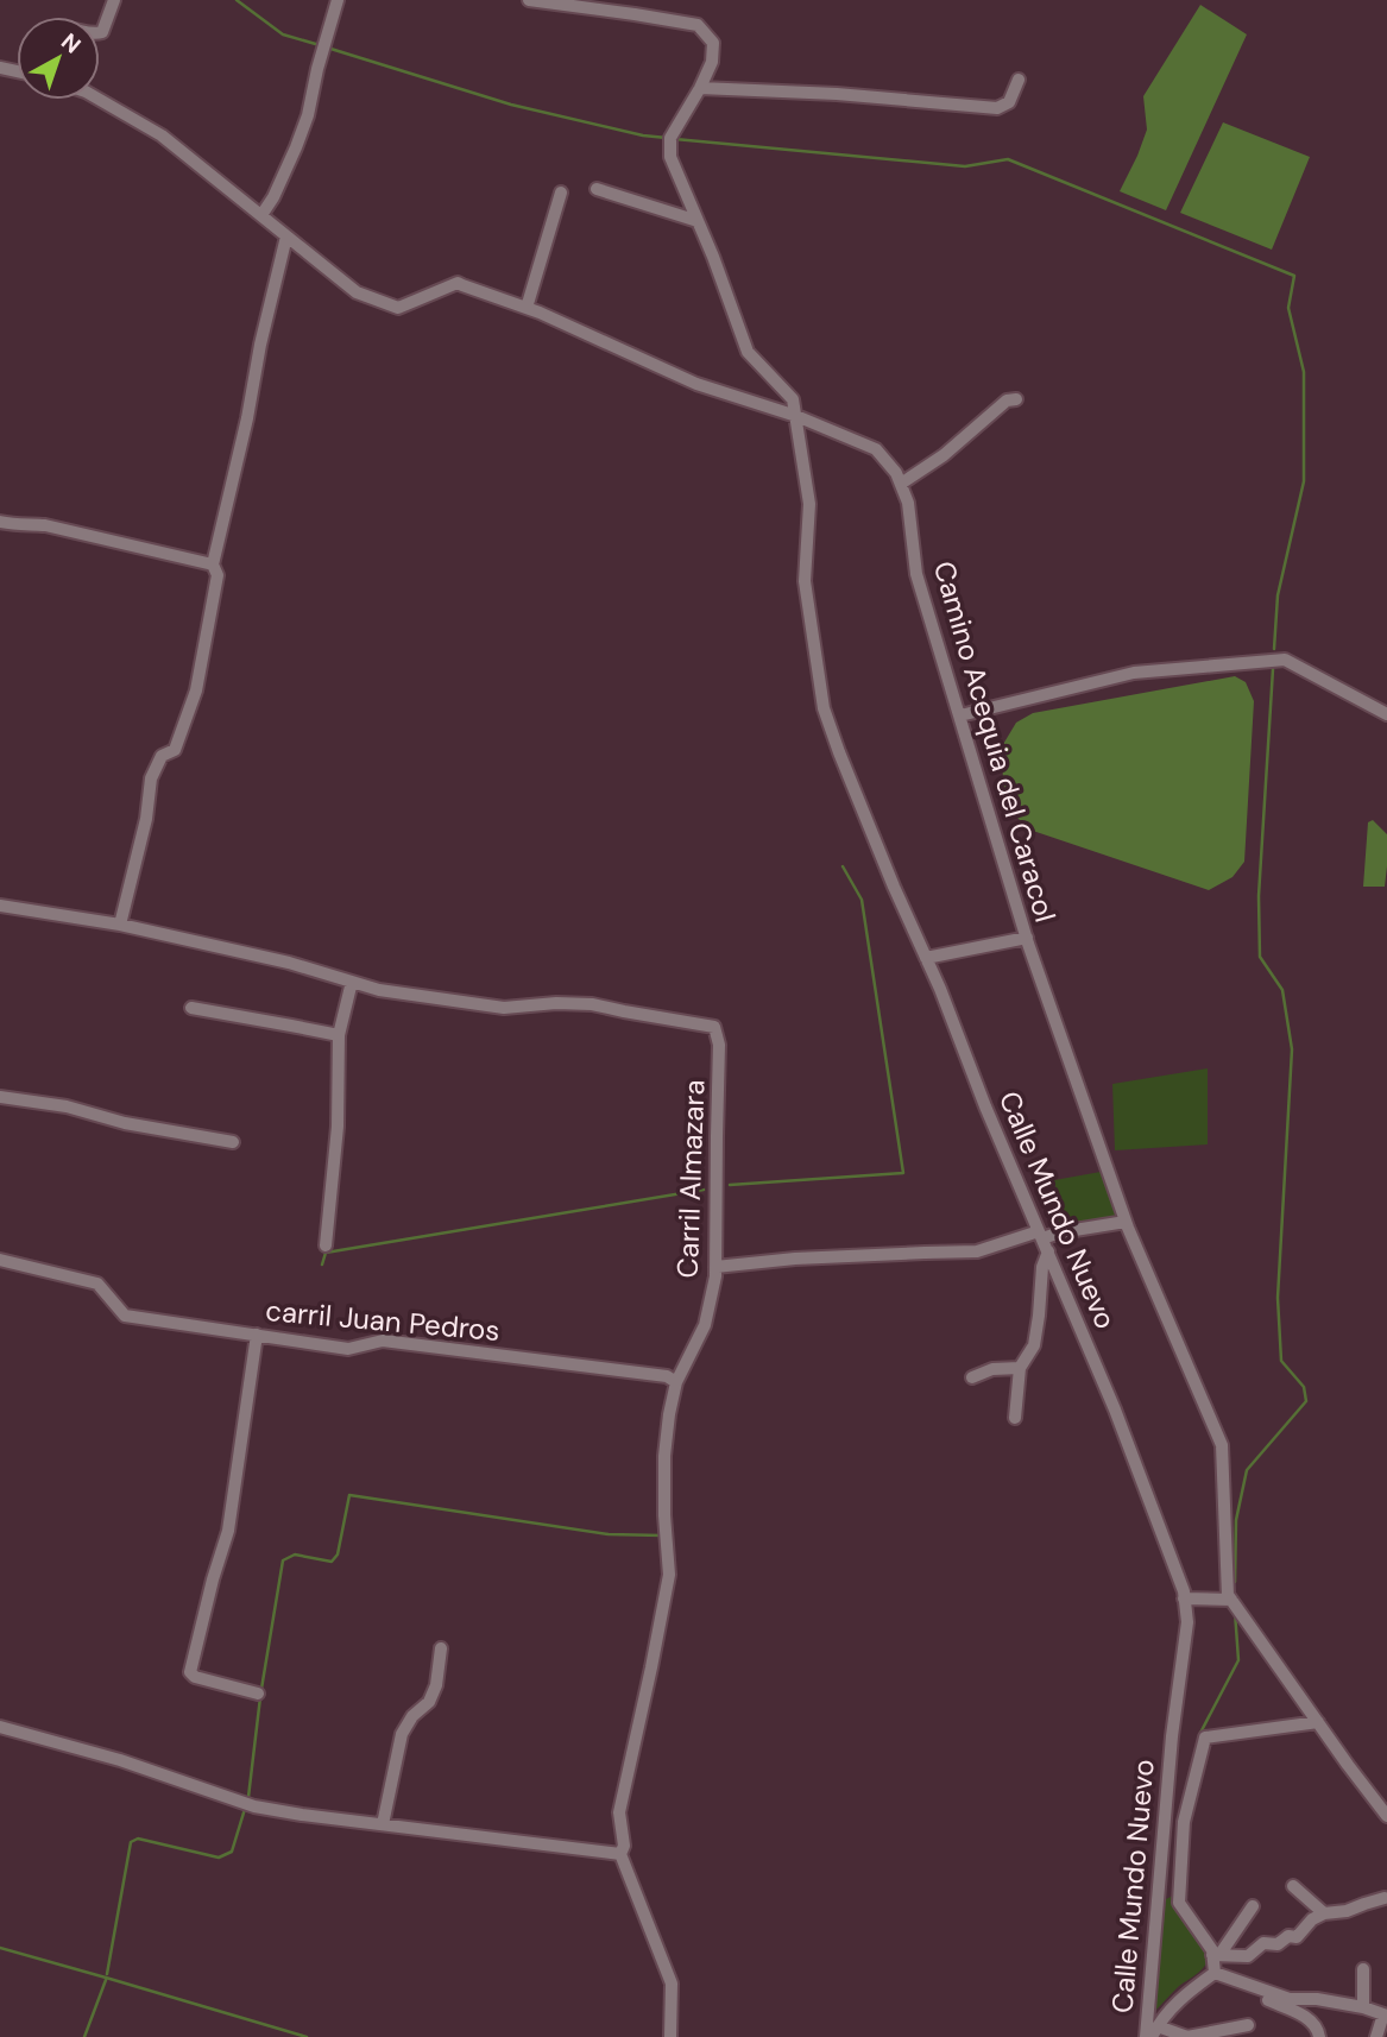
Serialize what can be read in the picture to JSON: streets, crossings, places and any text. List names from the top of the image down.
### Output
{
  "streets": {
    "street": [
      "Camino Acequia del Caracol",
      "Carril Almazara",
      "Calle Mundo Nuevo",
      "carril Juan Pedros"
    ]
  },
  "crossings": [
    ["Camino Acequia del Caracol", "Calle Mundo Nuevo"],
    ["Carril Almazara", "carril Juan Pedros"]
  ],
  "north": "top right"
}
